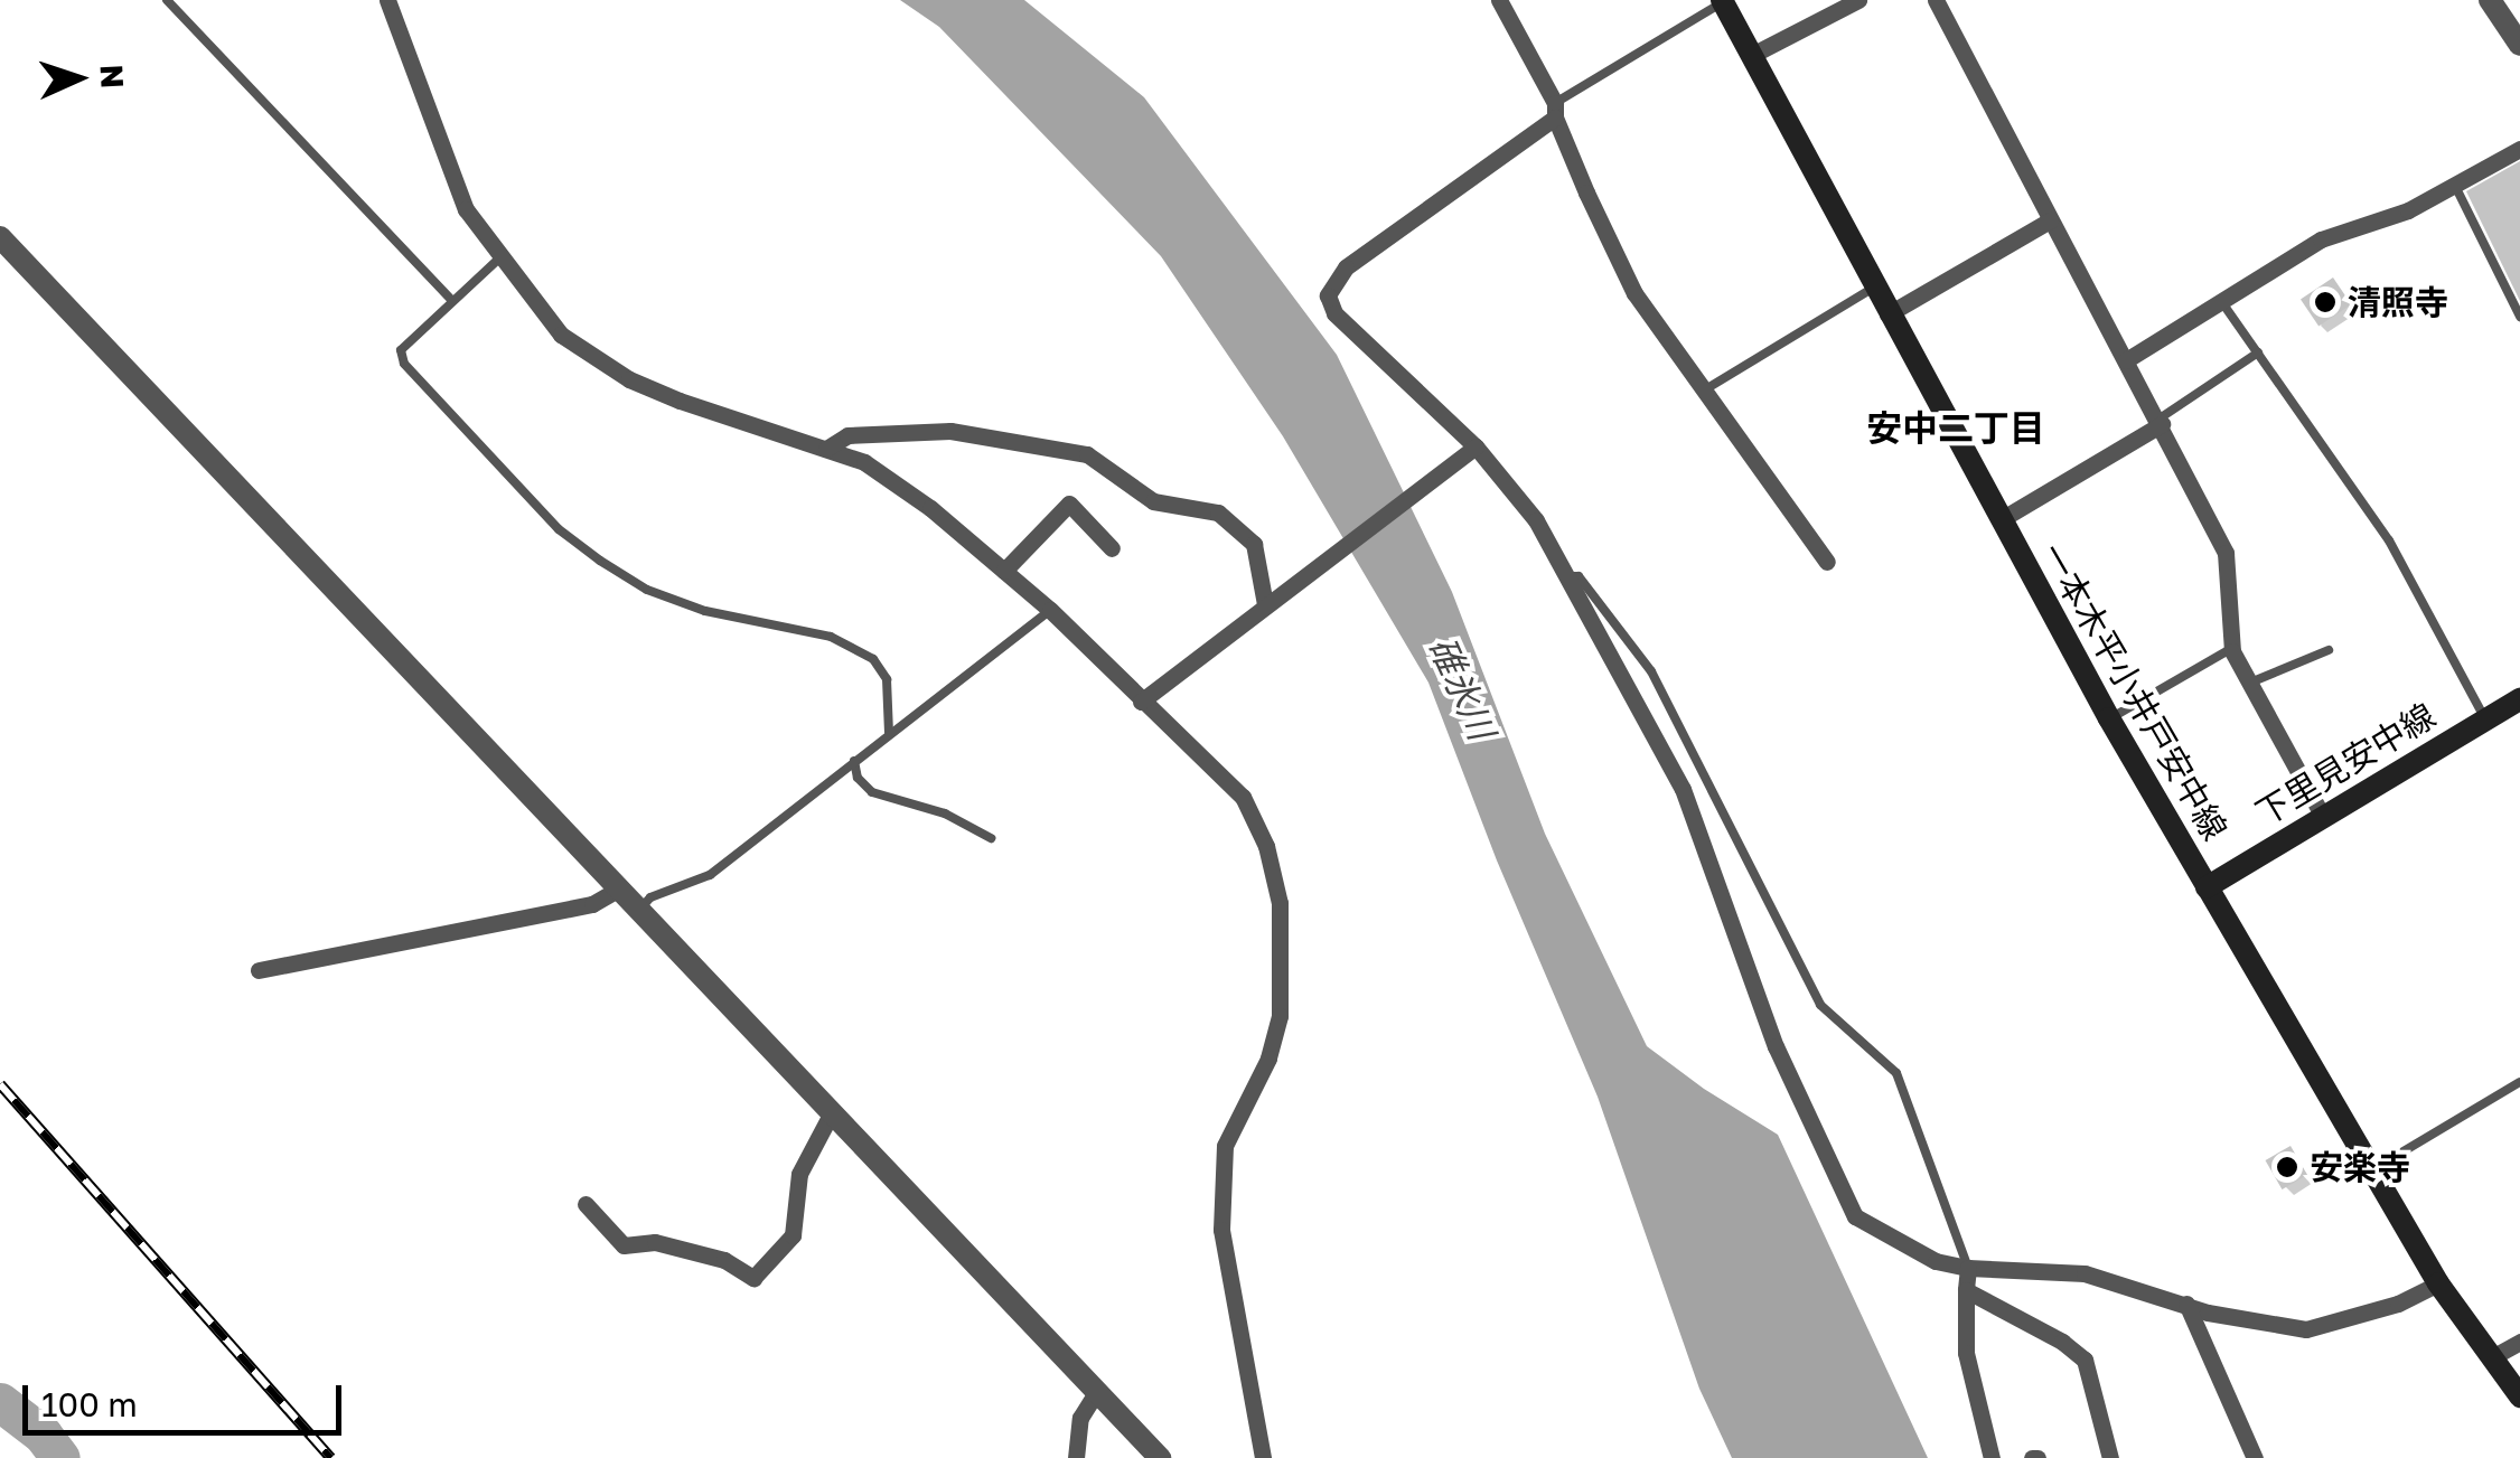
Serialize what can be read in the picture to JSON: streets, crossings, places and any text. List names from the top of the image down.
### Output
{
  "streets": {
    "main road": ["一本木平小井戸安中線", "下里見安中線"]
  },
  "crossings": [
    ["一本木平小井戸安中線", "下里見安中線"]
  ],
  "districts": ["安中二丁目"],
  "water": ["碓氷川"],
  "places": ["清照寺", "安楽寺"],
  "scale_bar": "100 m",
  "north": "right"
}
